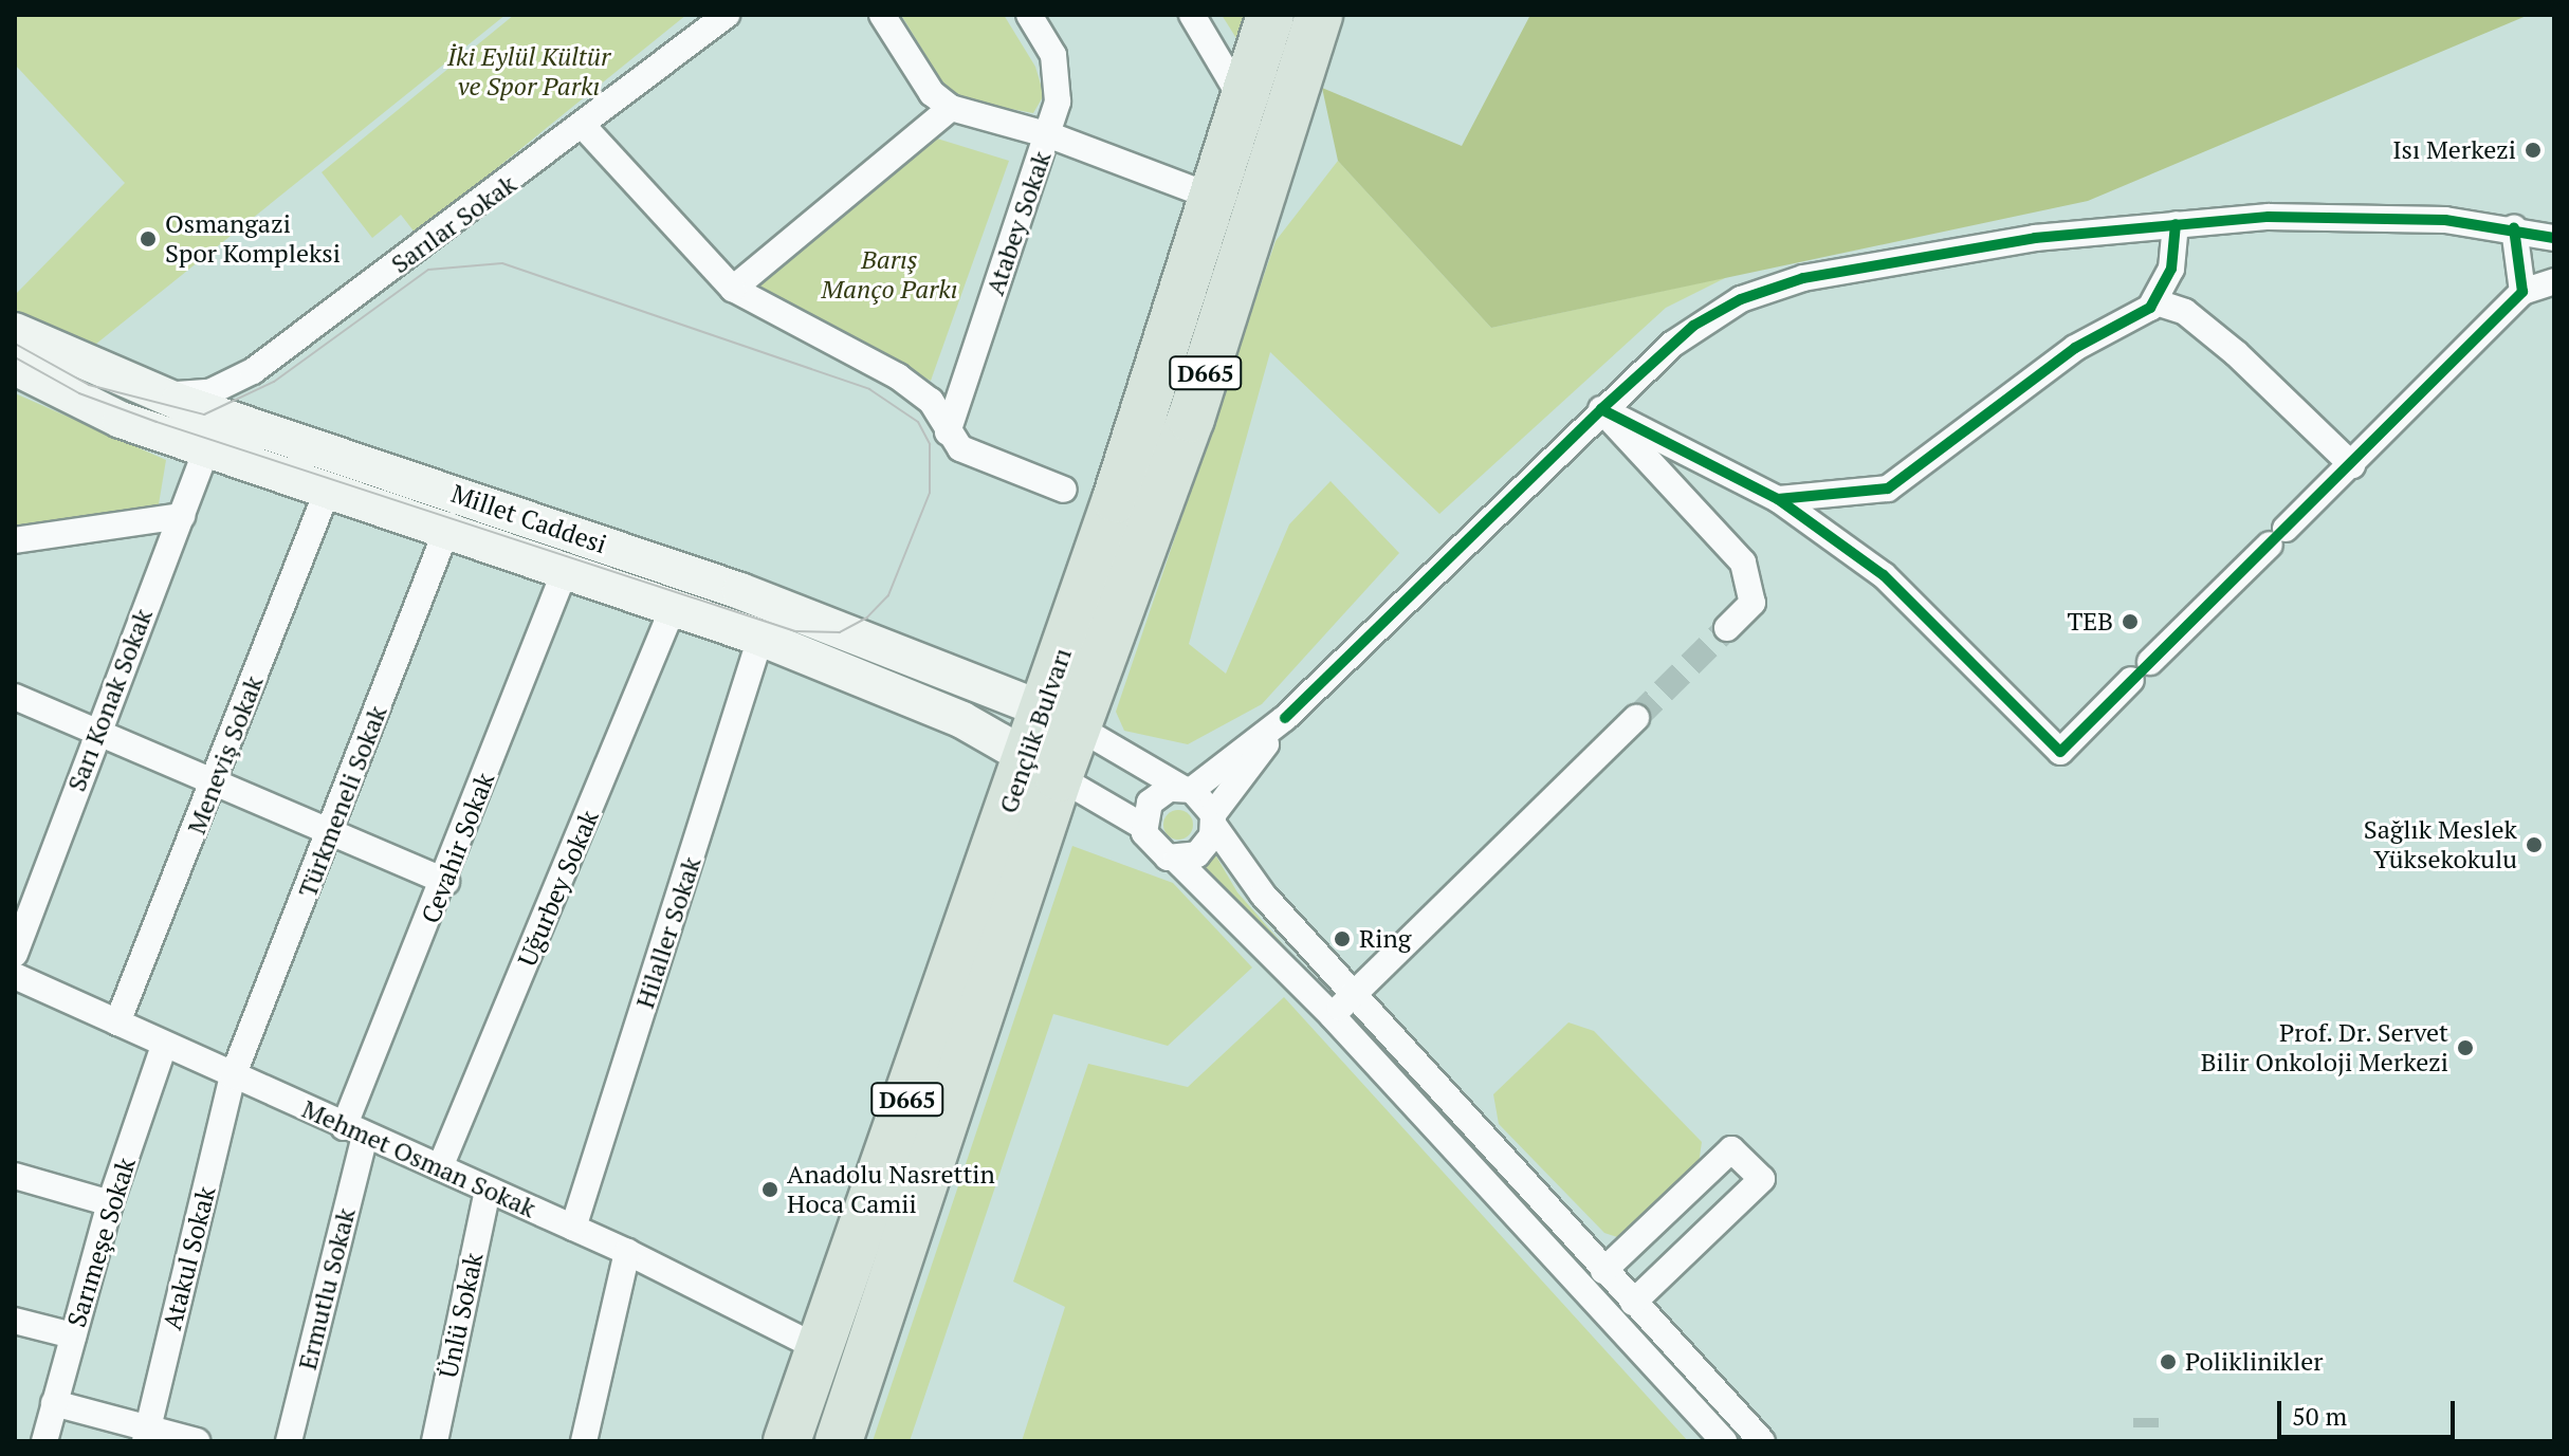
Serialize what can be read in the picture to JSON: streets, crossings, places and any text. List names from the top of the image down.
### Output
{
  "streets": {
    "highway": ["D665", "Gençlik Bulvarı"],
    "main road": ["Millet Caddesi"],
    "street": [
      "Atabey Sokak",
      "Sarılar Sokak",
      "Sarı Konak Sokak",
      "Meneviş Sokak",
      "Türkmeneli Sokak",
      "Cevahir Sokak",
      "Uğurbey Sokak",
      "Hilaller Sokak",
      "Mehmet Osman Sokak",
      "Sarımeşe Sokak",
      "Atakul Sokak",
      "Ermutlu Sokak",
      "Ünlü Sokak"
    ]
  },
  "crossings": [
    ["Sarılar Sokak", "Millet Caddesi"],
    ["Millet Caddesi", "Sarı Konak Sokak"],
    ["Millet Caddesi", "Gençlik Bulvarı"],
    ["Millet Caddesi", "Meneviş Sokak"],
    ["Millet Caddesi", "Türkmeneli Sokak"],
    ["Millet Caddesi", "Cevahir Sokak"],
    ["Millet Caddesi", "Uğurbey Sokak"],
    ["Millet Caddesi", "Hilaller Sokak"],
    ["Gençlik Bulvarı", "Mehmet Osman Sokak"],
    ["Meneviş Sokak", "Mehmet Osman Sokak"],
    ["Türkmeneli Sokak", "Mehmet Osman Sokak"],
    ["Türkmeneli Sokak", "Atakul Sokak"],
    ["Cevahir Sokak", "Mehmet Osman Sokak"],
    ["Cevahir Sokak", "Ermutlu Sokak"],
    ["Uğurbey Sokak", "Mehmet Osman Sokak"],
    ["Hilaller Sokak", "Mehmet Osman Sokak"],
    ["Mehmet Osman Sokak", "Sarımeşe Sokak"],
    ["Mehmet Osman Sokak", "Atakul Sokak"],
    ["Mehmet Osman Sokak", "Ermutlu Sokak"],
    ["Mehmet Osman Sokak", "Ünlü Sokak"]
  ],
  "parks": ["İki Eylül Kültür ve Spor Parkı", "Barış Manço Parkı"],
  "places": [
    "Isı Merkezi",
    "Osmangazi Spor Kompleksi",
    "TEB",
    "Sağlık Meslek Yüksekokulu",
    "Ring",
    "Prof. Dr. Servet Bilir Onkoloji Merkezi",
    "Anadolu Nasrettin Hoca Camii",
    "Poliklinikler"
  ],
  "scale_bar": "50 m"
}
